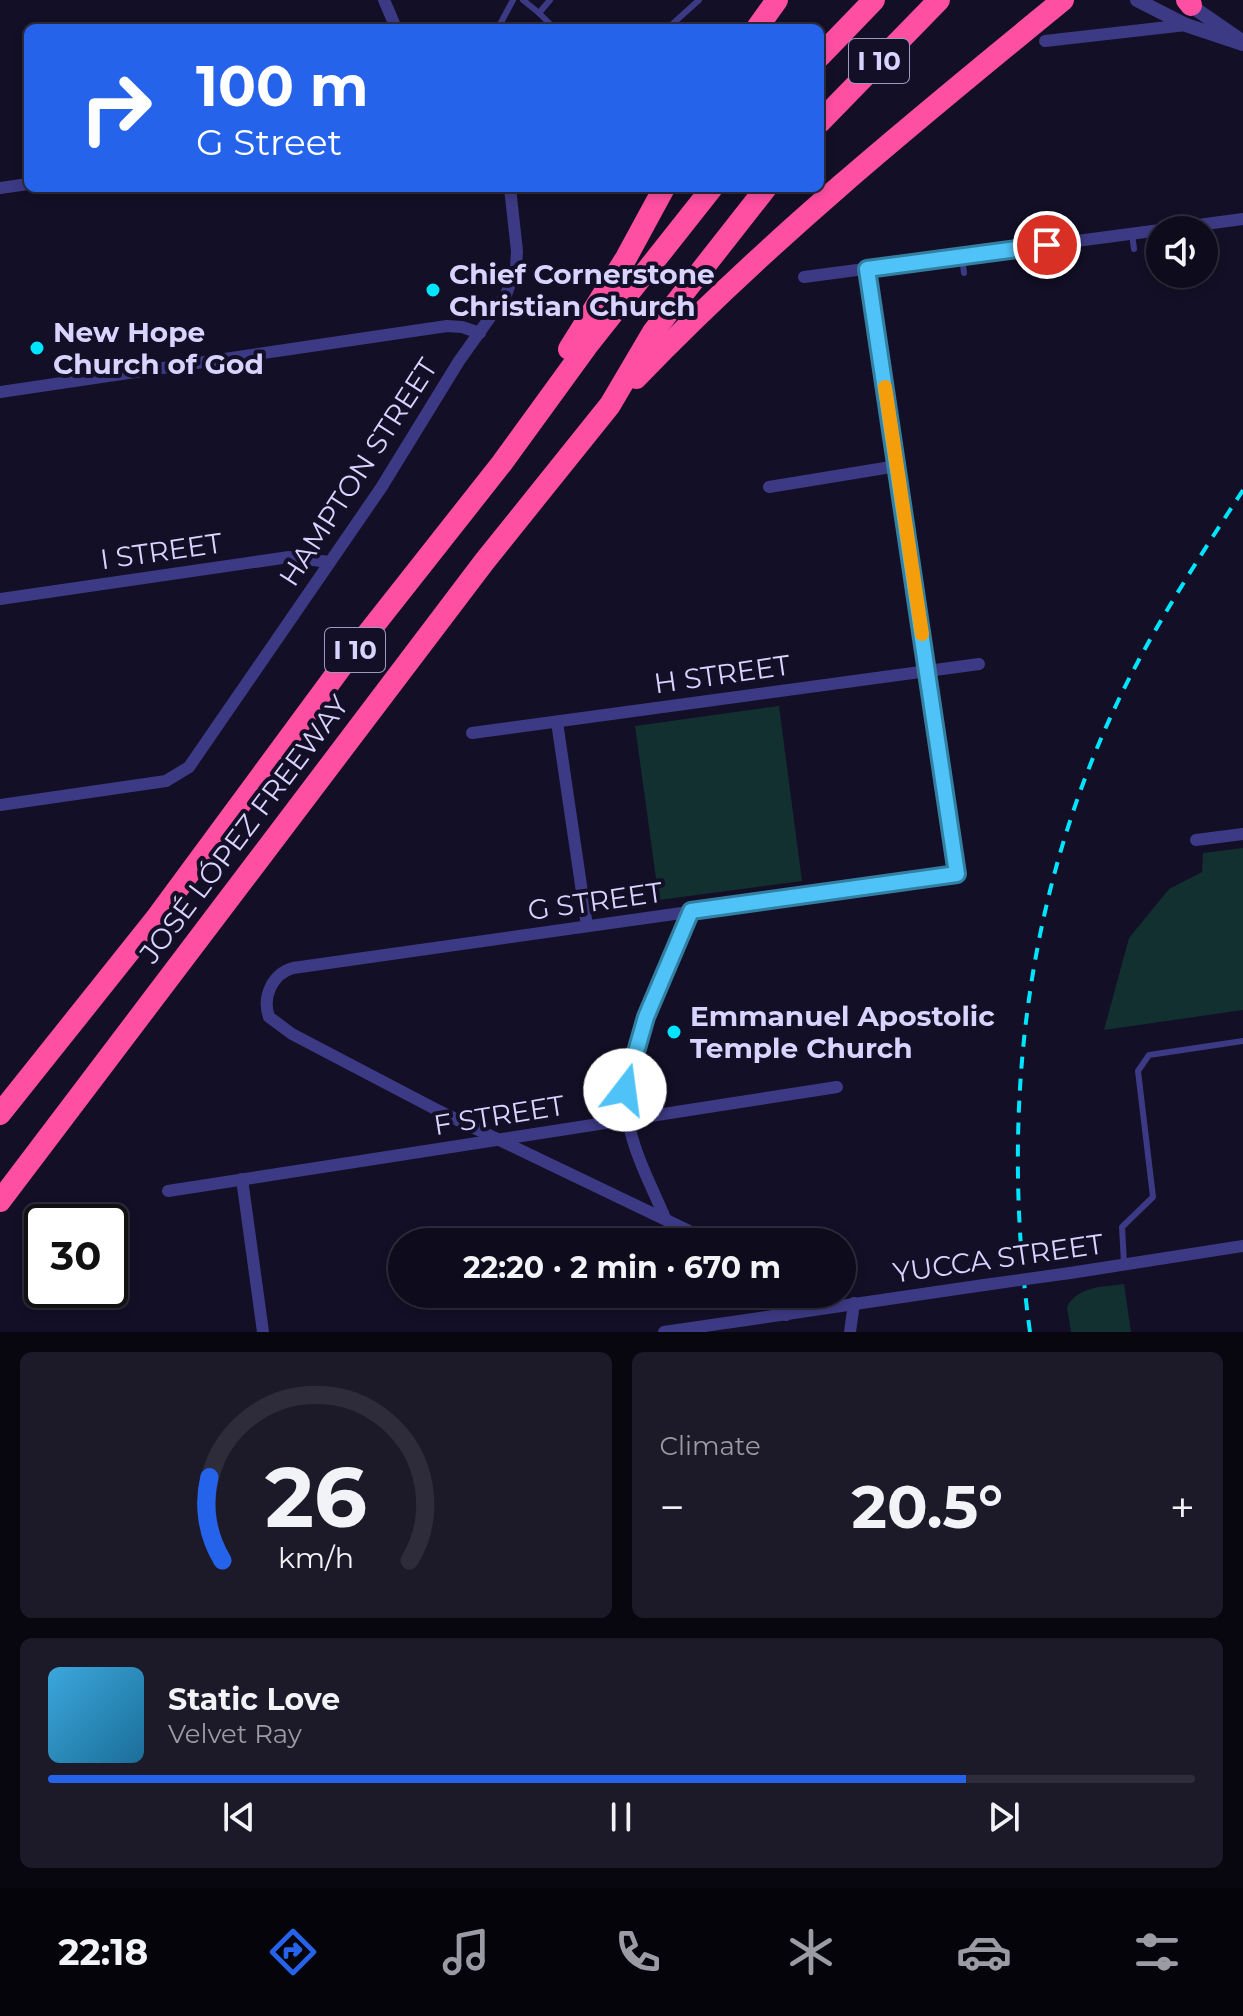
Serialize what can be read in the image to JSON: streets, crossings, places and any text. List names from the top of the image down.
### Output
{
  "streets": {
    "highway": ["I 10", "JOSÉ LÓPEZ FREEWAY"],
    "street": [
      "HAMPTON STREET",
      "I STREET",
      "H STREET",
      "G STREET",
      "F STREET",
      "YUCCA STREET"
    ]
  },
  "crossings": [
    ["HAMPTON STREET", "I STREET"],
    ["H STREET", "G STREET"],
    ["G STREET", "F STREET"]
  ],
  "places": ["Chief Cornerstone Christian Church", "New Hope Church of God", "Emmanuel Apostolic Temple Church"],
  "page": {
    "turn": ["100 m", "G Street"],
    "limit": "30",
    "trip": "22:20 · 2 min · 670 m",
    "tile": "Climate",
    "heat": ["−", "20.5°", "+"],
    "song": ["Static Love", "Velvet Ray"],
    "tabs": "22:18",
    "gauge": ["26", "km/h"]
  }
}
